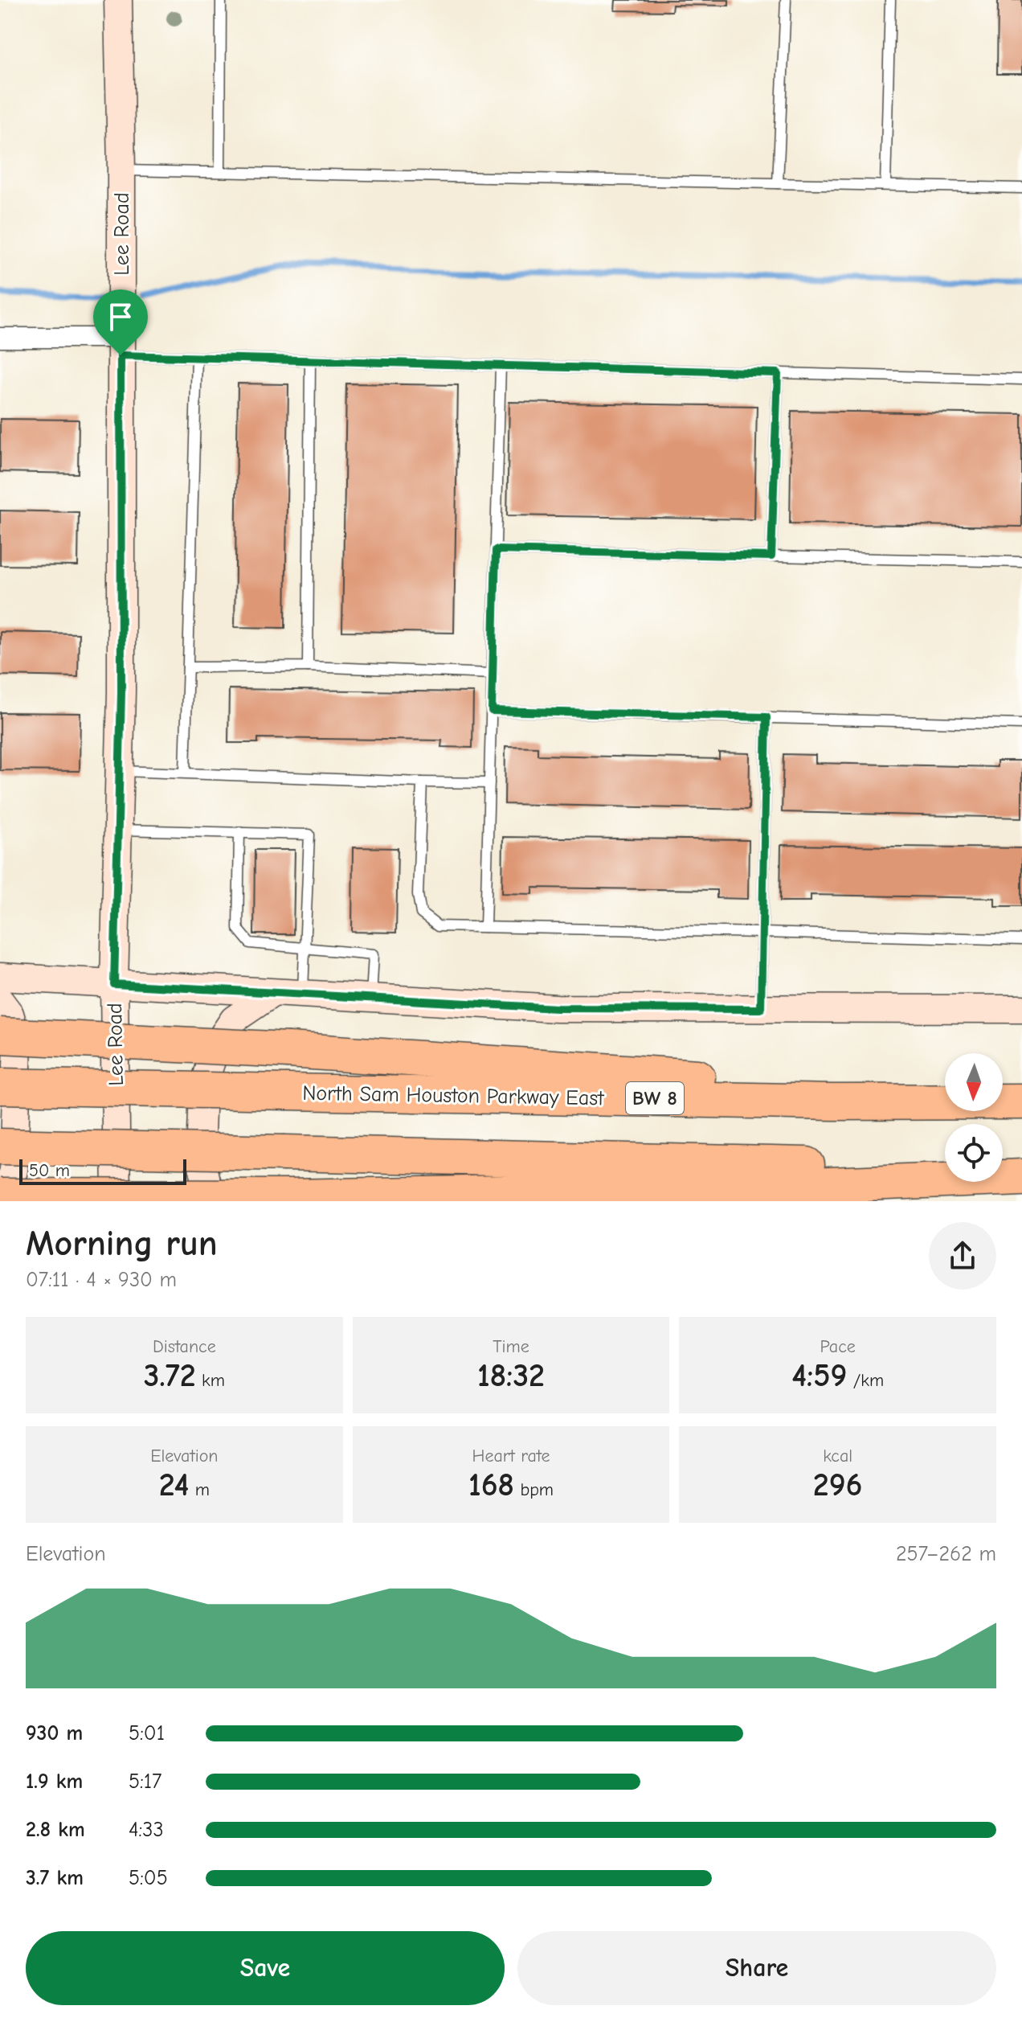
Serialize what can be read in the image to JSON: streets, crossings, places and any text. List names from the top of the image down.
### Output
{
  "streets": {
    "highway": ["North Sam Houston Parkway East", "BW 8"],
    "main road": ["Lee Road"]
  },
  "scale_bar": "50 m",
  "north": "bottom",
  "page": {
    "scale": "50 m",
    "heading": ["Morning run", "07:11 · 4 × 930 m"],
    "stats": [
      ["Distance", "3.72 km"],
      ["Time", "18:32"],
      ["Pace", "4:59 /km"],
      ["Elevation", "24 m"],
      ["Heart rate", "168 bpm"],
      ["kcal", "296"]
    ],
    "chart": ["Elevation", "257–262 m"],
    "list": [
      {
        "name": "930 m",
        "note": "5:01"
      },
      {
        "name": "1.9 km",
        "note": "5:17"
      },
      {
        "name": "2.8 km",
        "note": "4:33"
      },
      {
        "name": "3.7 km",
        "note": "5:05"
      }
    ],
    "buttons": ["Save", "Share"]
  }
}
